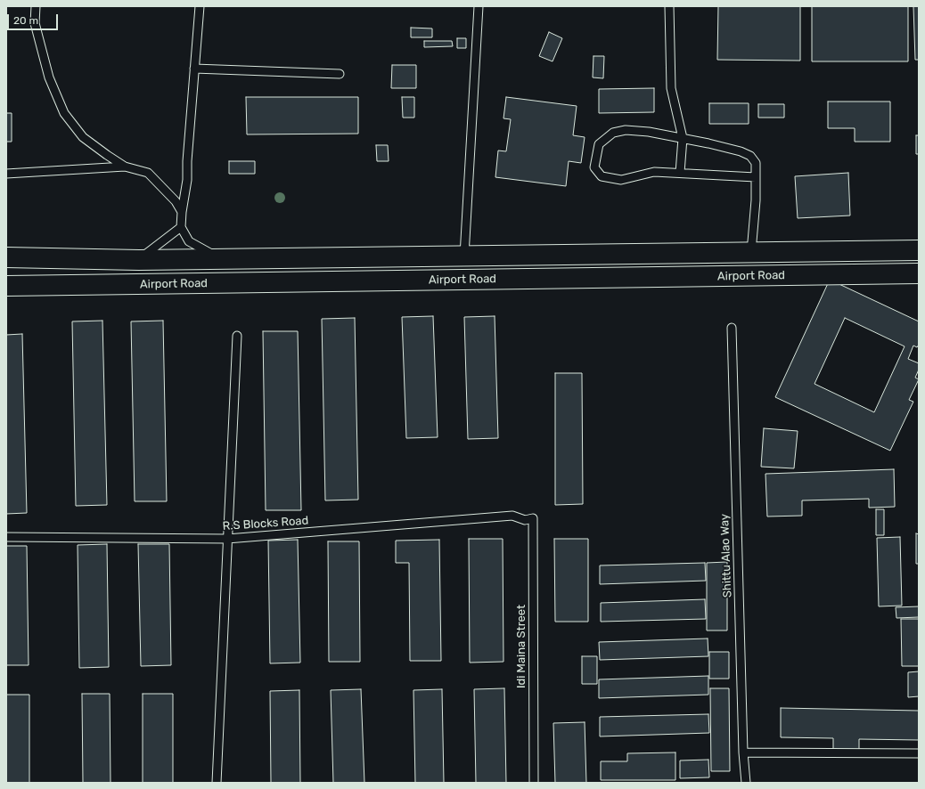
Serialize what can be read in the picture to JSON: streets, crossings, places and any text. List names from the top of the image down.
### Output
{
  "streets": {
    "main road": ["Airport Road"],
    "lane": ["R.S Blocks Road", "Shittu Alao Way", "Idi Maina Street"]
  },
  "crossings": [
    ["R.S Blocks Road", "Idi Maina Street"]
  ],
  "scale_bar": "20 m"
}
